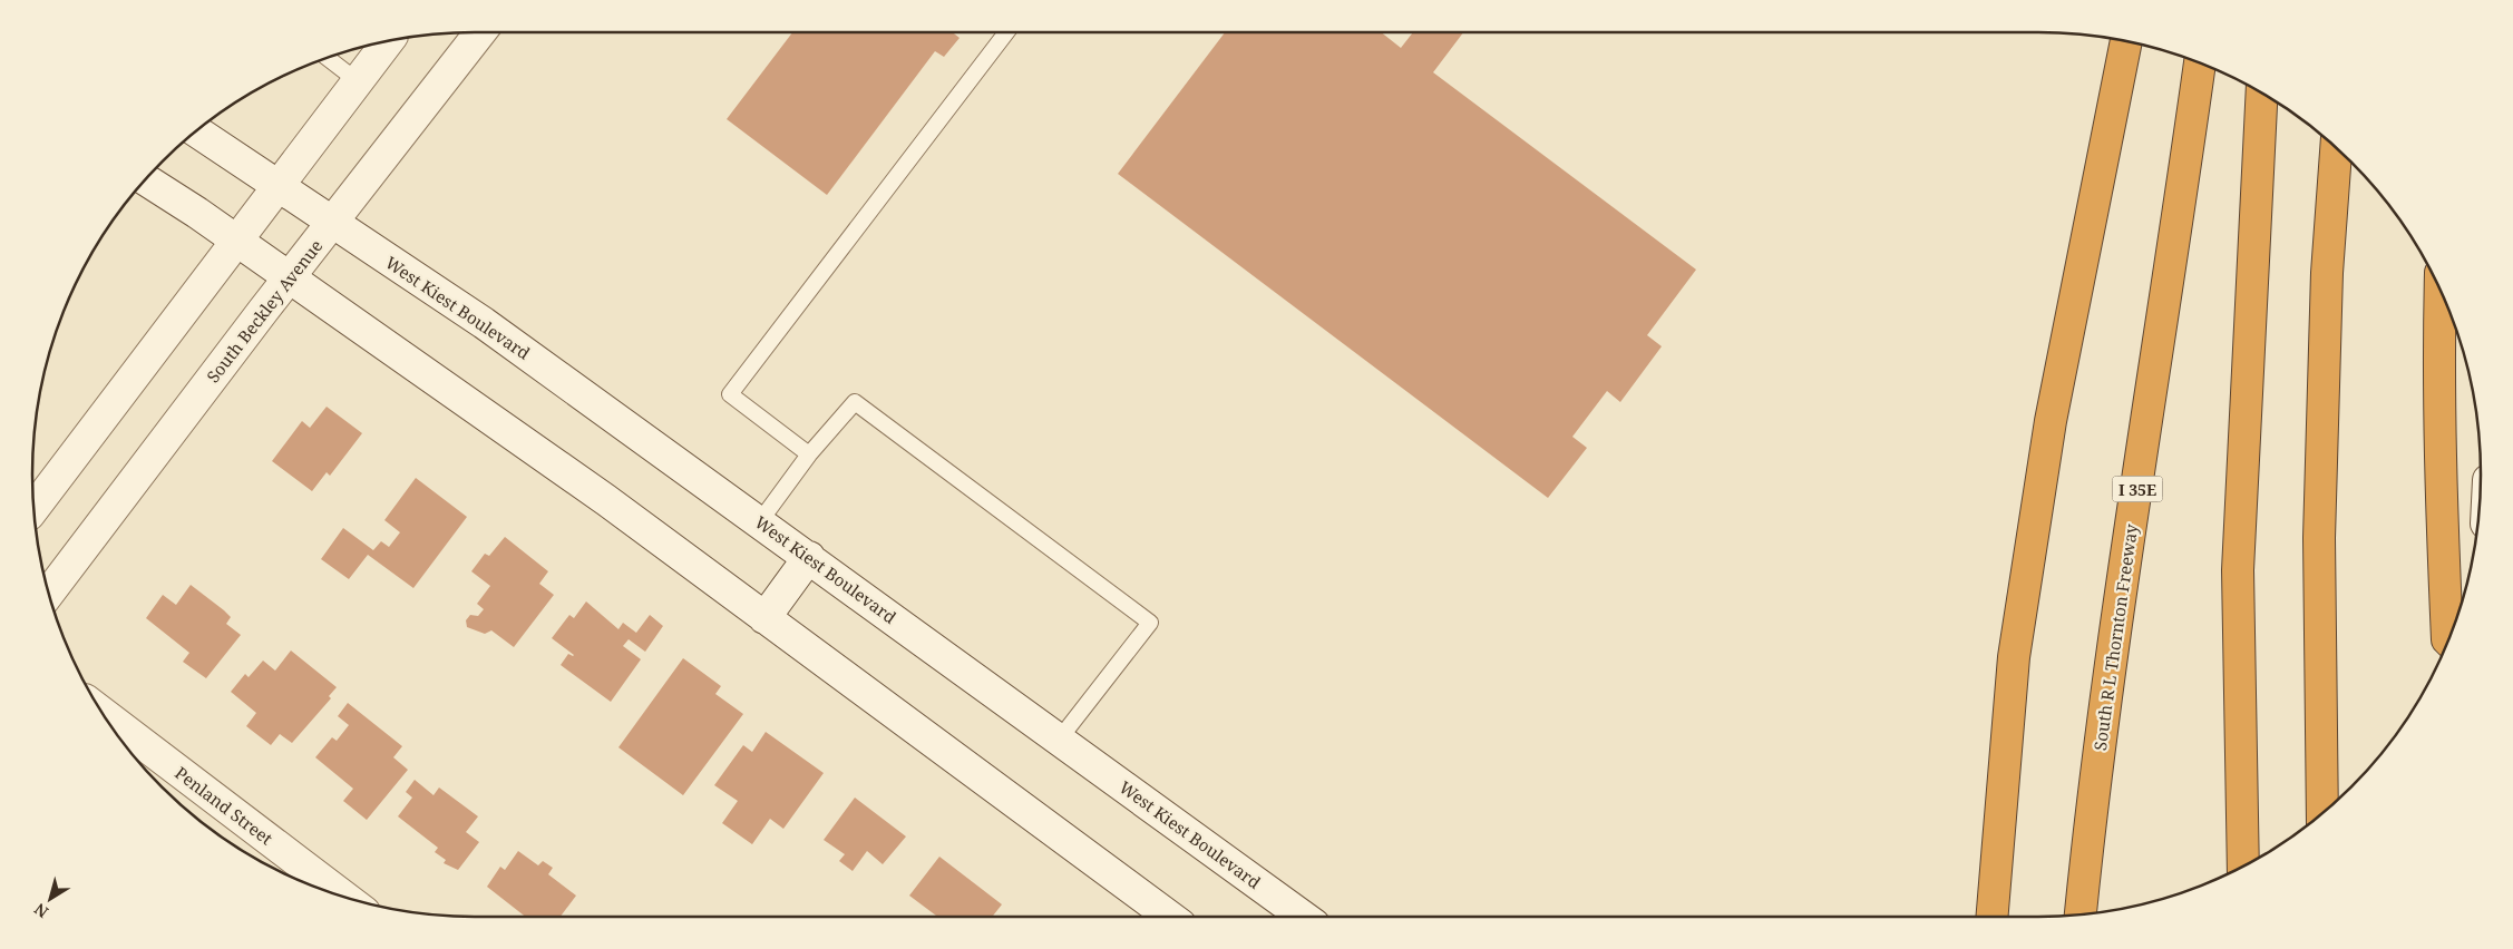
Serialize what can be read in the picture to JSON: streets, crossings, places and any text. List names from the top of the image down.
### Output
{
  "streets": {
    "highway": ["I 35E", "South R L Thornton Freeway"],
    "main road": ["West Kiest Boulevard", "South Beckley Avenue", "Penland Street"]
  },
  "crossings": [
    ["West Kiest Boulevard", "South Beckley Avenue"]
  ],
  "north": "bottom left"
}
